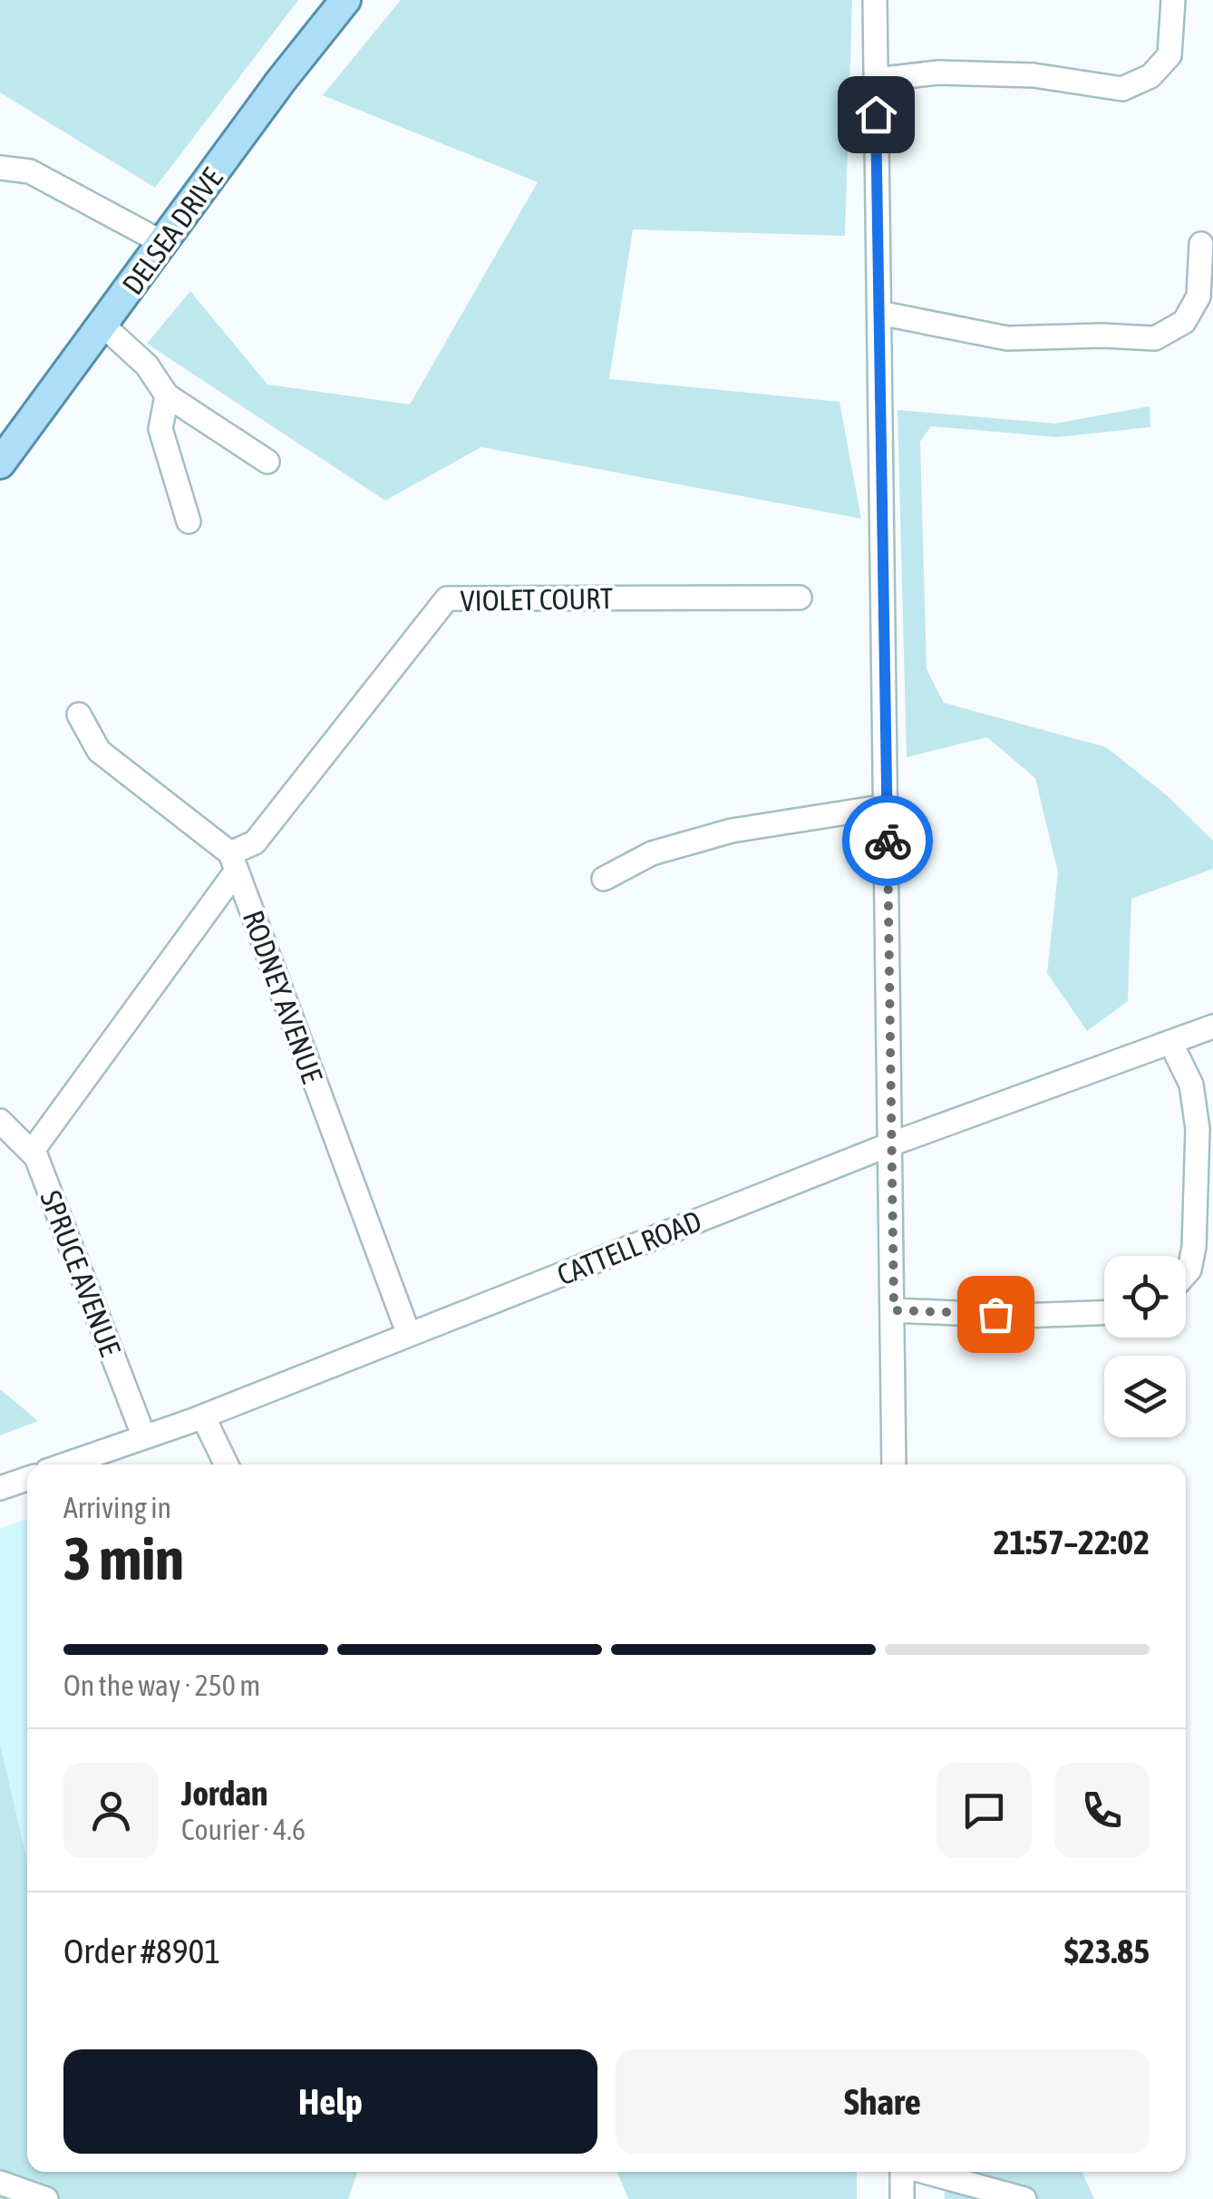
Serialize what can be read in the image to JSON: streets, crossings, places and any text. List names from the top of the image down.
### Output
{
  "streets": {
    "main road": ["DELSEA DRIVE"],
    "street": [
      "VIOLET COURT",
      "RODNEY AVENUE",
      "CATTELL ROAD",
      "SPRUCE AVENUE"
    ]
  },
  "crossings": [
    ["VIOLET COURT", "RODNEY AVENUE"],
    ["RODNEY AVENUE", "CATTELL ROAD"],
    ["CATTELL ROAD", "SPRUCE AVENUE"]
  ],
  "page": {
    "heading": ["3 min", "Arriving in", "21:57–22:02"],
    "panel": [
      "Jordan",
      "Courier · 4.6",
      "Order #8901",
      "$23.85"
    ],
    "bar": "On the way · 250 m",
    "buttons": ["Help", "Share"]
  }
}
